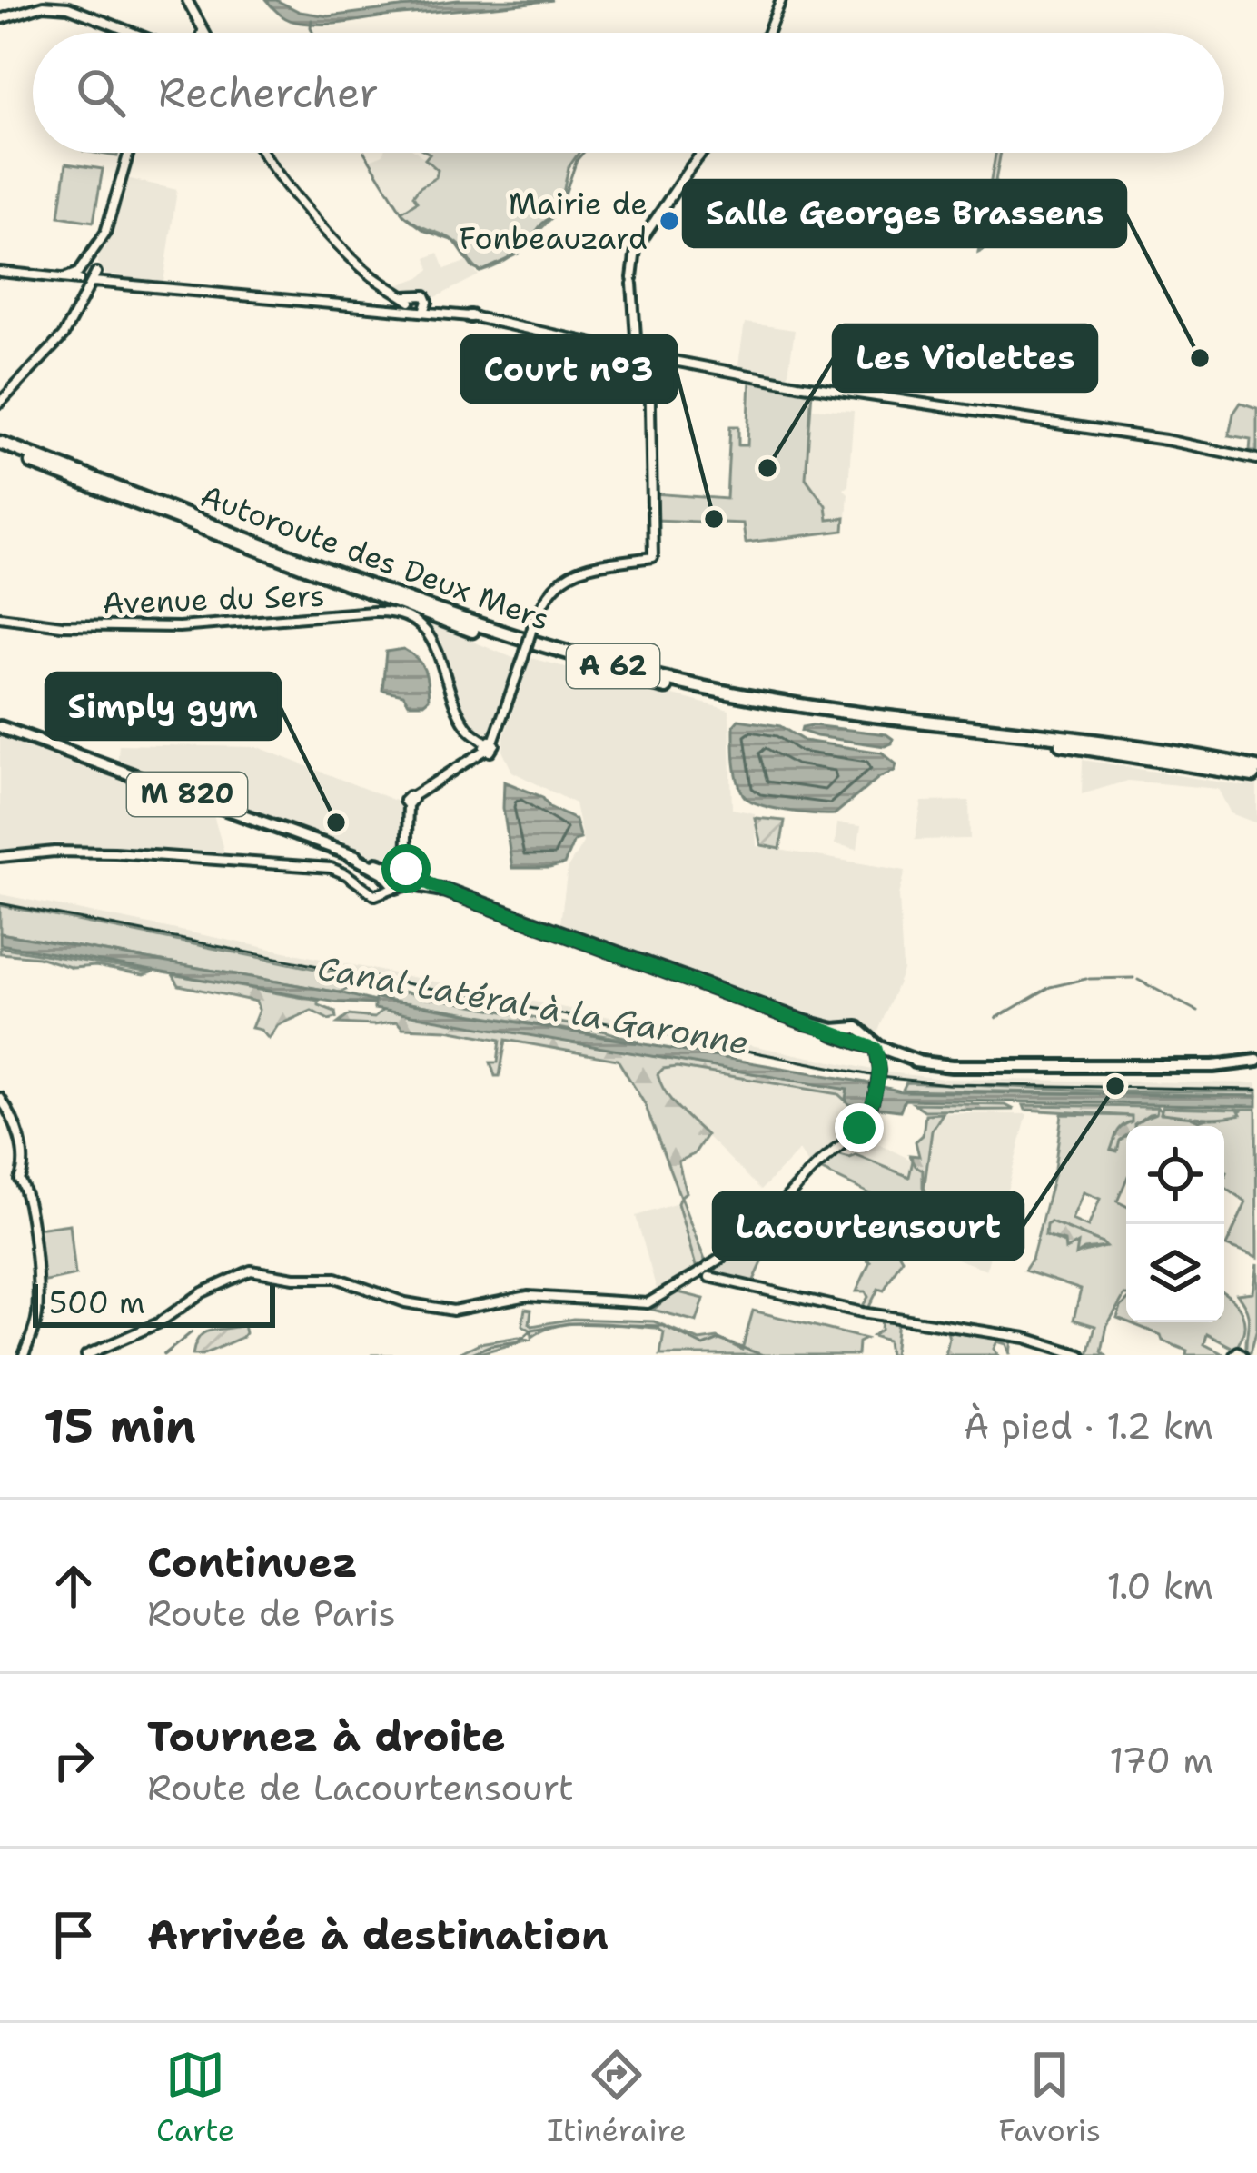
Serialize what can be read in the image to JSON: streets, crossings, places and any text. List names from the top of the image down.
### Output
{
  "streets": {
    "highway": ["Autoroute des Deux Mers", "A 62"],
    "main road": ["Avenue du Sers", "M 820"]
  },
  "water": ["Canal Latéral à la Garonne"],
  "places": [
    "Mairie de Fonbeauzard",
    "Salle Georges Brassens",
    "Les Violettes",
    "Court n°3",
    "Simply gym",
    "Lacourtensourt"
  ],
  "scale_bar": "500 m",
  "page": {
    "search": "Rechercher",
    "scale": "500 m",
    "heading": ["15 min", "À pied · 1.2 km"],
    "list": [
      ["Continuez", "Route de Paris", "1.0 km"],
      ["Tournez à droite", "Route de Lacourtensourt", "170 m"],
      "Arrivée à destination"
    ],
    "nav": ["Carte", "Itinéraire", "Favoris"]
  }
}
